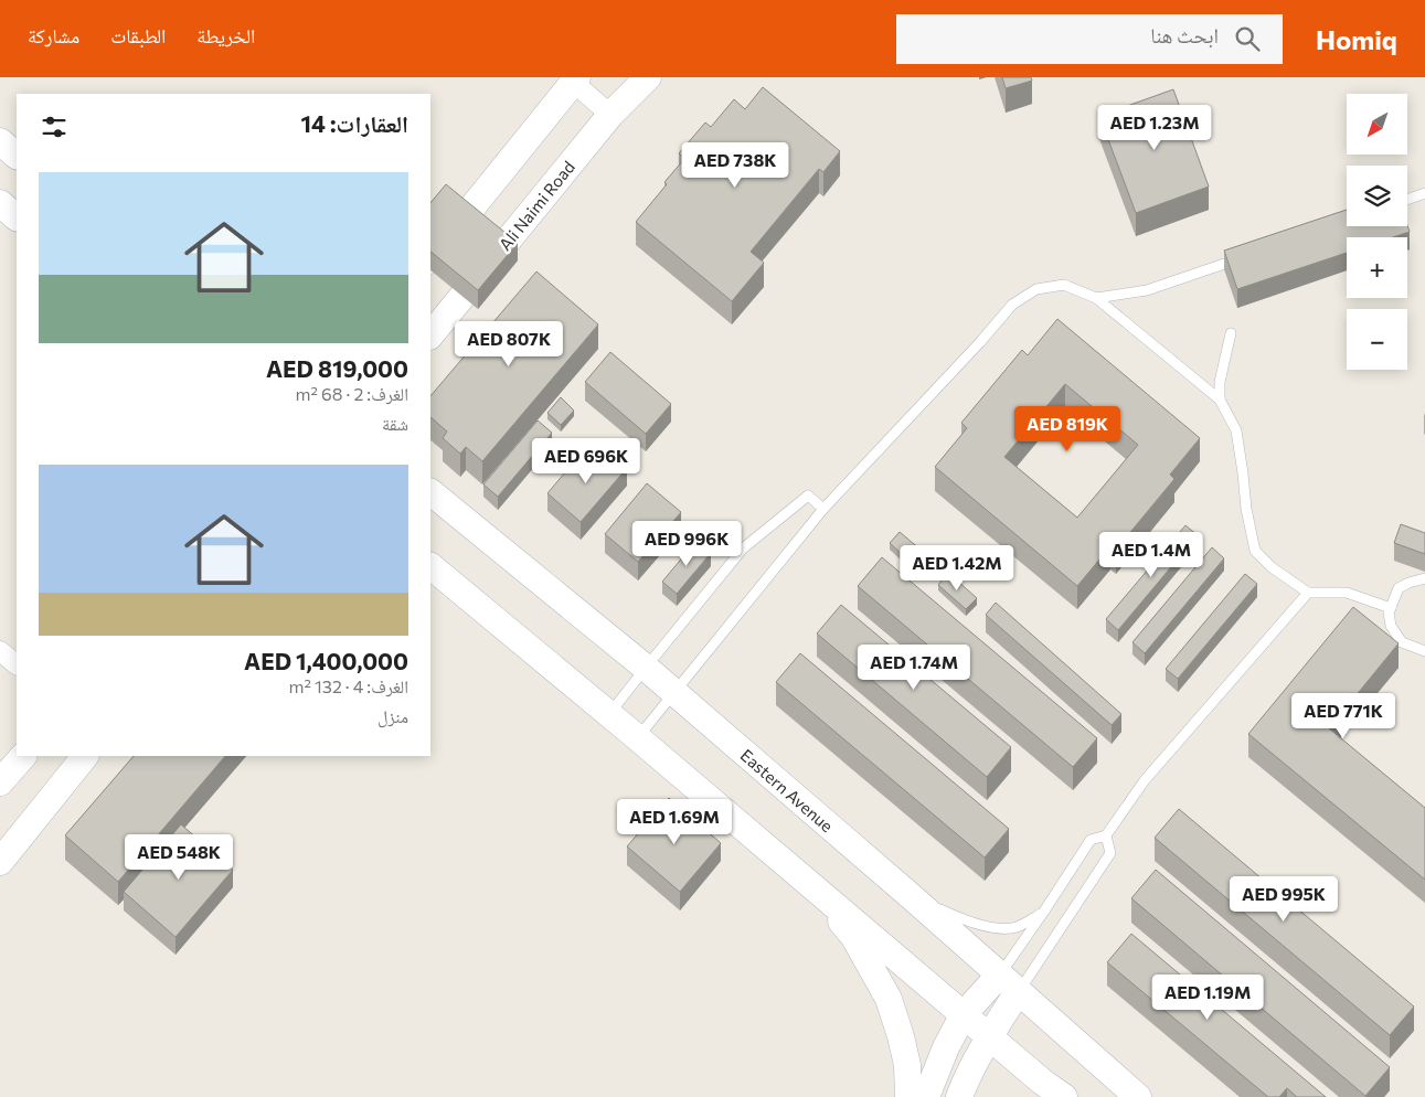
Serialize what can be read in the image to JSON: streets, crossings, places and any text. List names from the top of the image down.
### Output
{
  "streets": {
    "main road": ["Ali Naimi Road", "Eastern Avenue"]
  },
  "north": "bottom left",
  "page": {
    "header": "Homiq",
    "search": "ابحث هنا",
    "nav": ["الخريطة", "الطبقات", "مشاركة"],
    "map_buttons": ["+", "−"],
    "heading": "العقارات: 14",
    "price": [
      "AED 1.23M",
      "AED 738K",
      "AED 807K",
      "AED 819K",
      "AED 696K",
      "AED 996K",
      "AED 1.4M",
      "AED 1.42M",
      "AED 1.74M",
      "AED 771K",
      "AED 1.69M",
      "AED 548K",
      "AED 995K",
      "AED 1.19M"
    ],
    "list": [
      {
        "name": "AED 819,000",
        "note": "الغرف: 2 · 68 m² · شقة"
      },
      {
        "name": "AED 1,400,000",
        "note": "الغرف: 4 · 132 m² · منزل"
      }
    ]
  }
}
